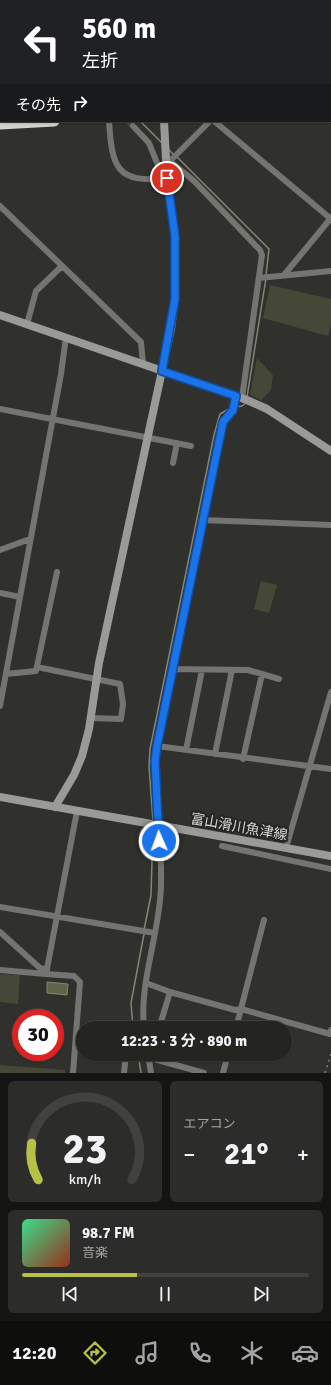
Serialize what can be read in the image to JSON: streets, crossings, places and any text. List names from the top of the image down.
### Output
{
  "streets": {
    "street": ["富山滑川魚津線"]
  },
  "page": {
    "turn": ["560 m", "左折"],
    "then": "その先",
    "limit": "30",
    "trip": "12:23 · 3 分 · 890 m",
    "tile": "エアコン",
    "heat": ["−", "21°", "+"],
    "song": ["98.7 FM", "音楽"],
    "tabs": "12:20",
    "gauge": ["23", "km/h"]
  }
}
